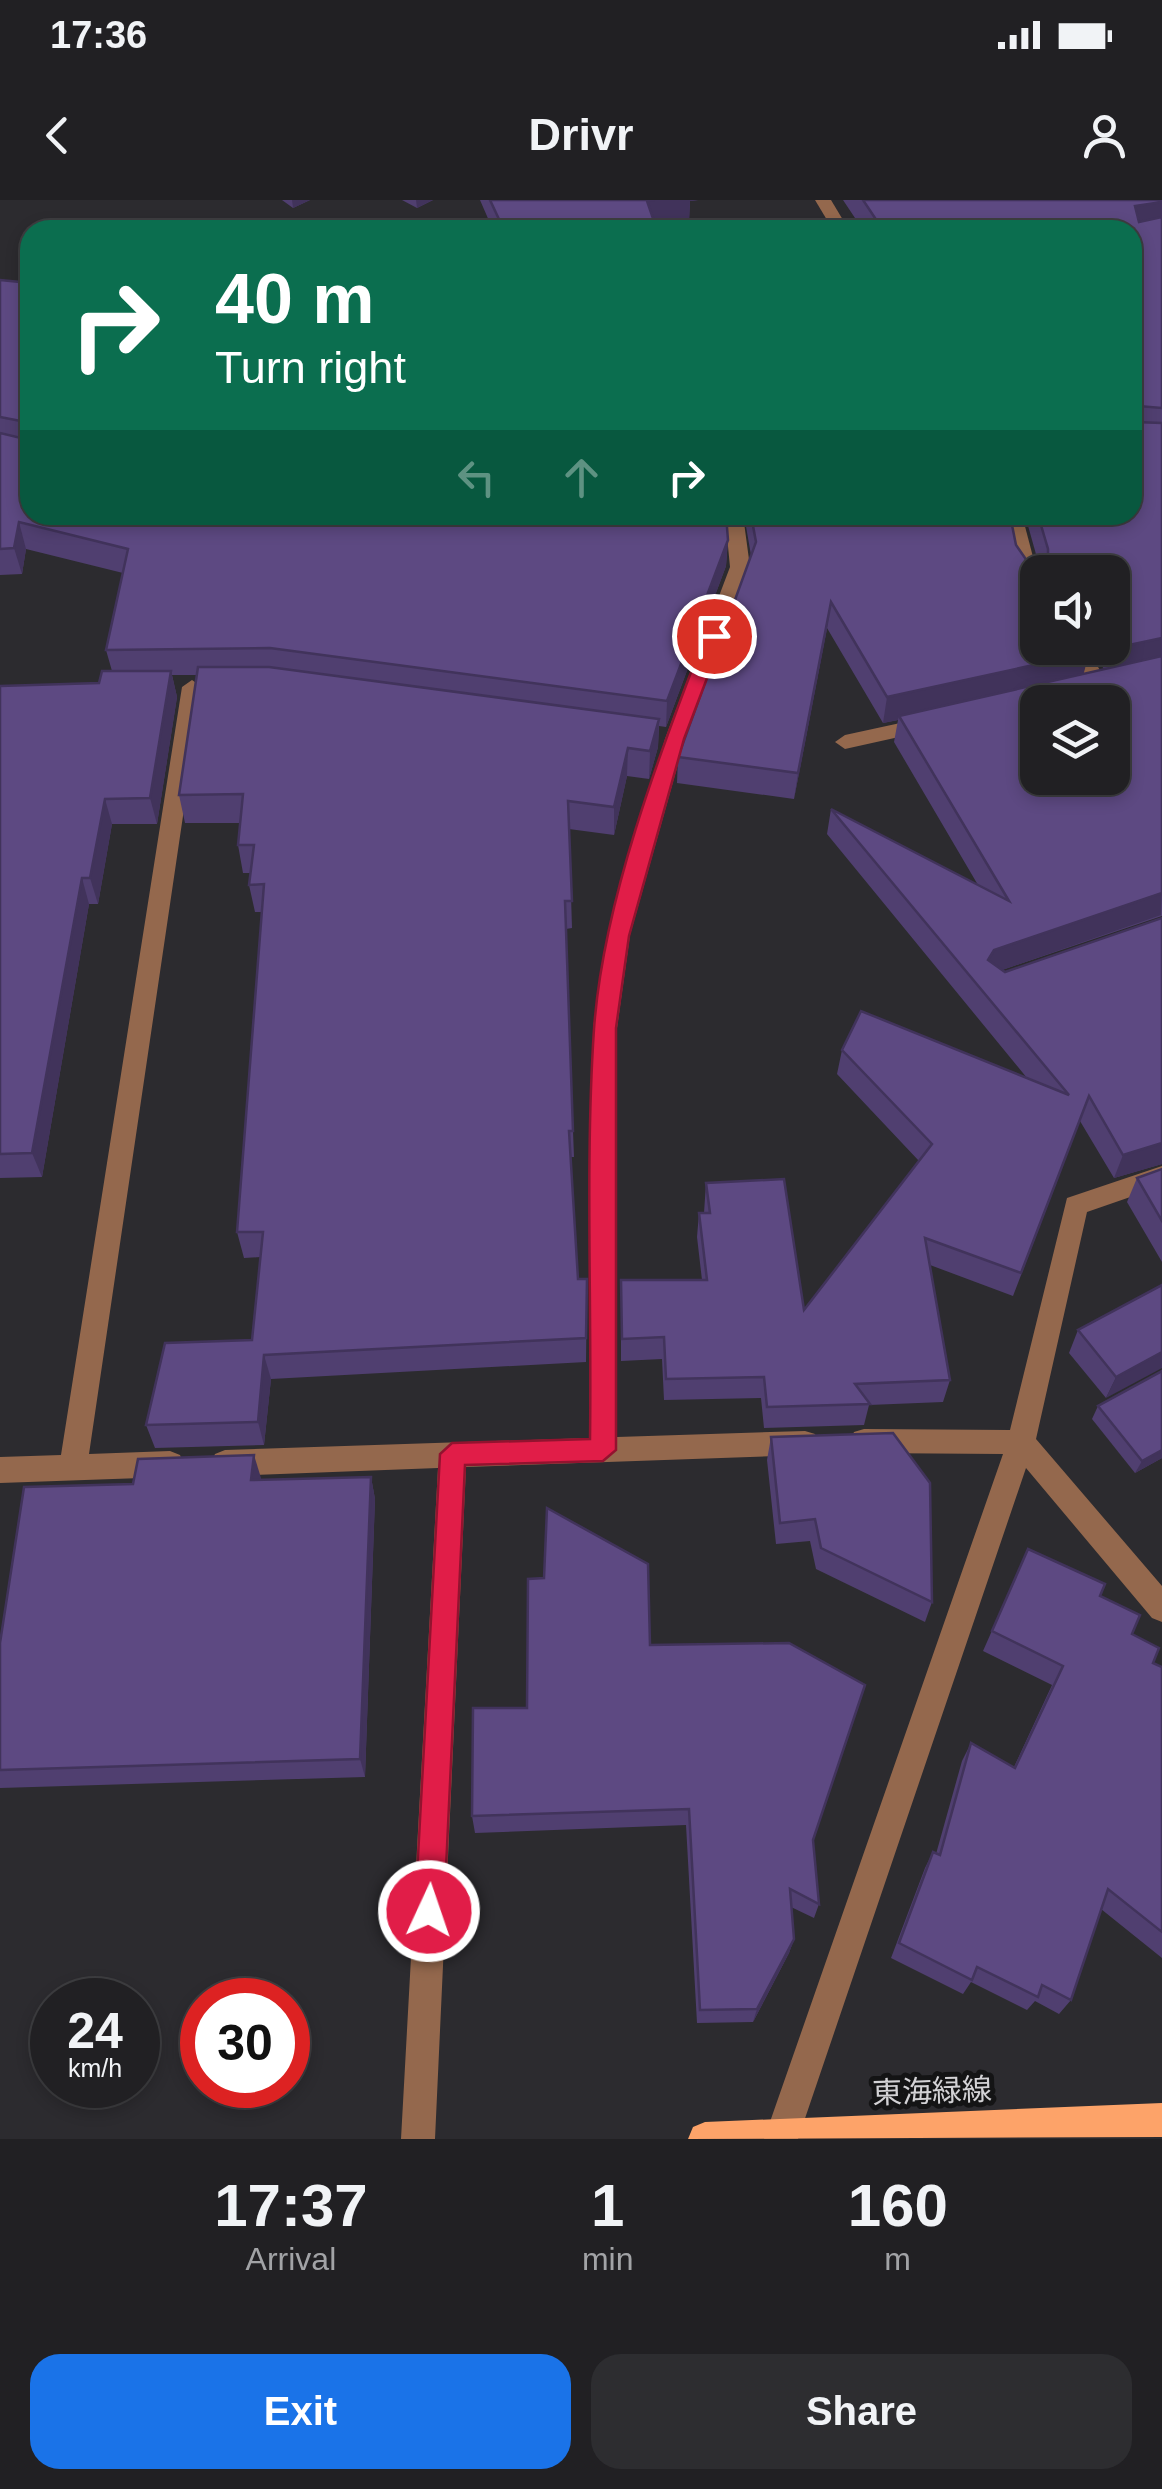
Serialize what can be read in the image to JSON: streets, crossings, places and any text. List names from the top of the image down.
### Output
{
  "streets": {
    "main road": ["東海緑線"]
  },
  "page": {
    "status": "17:36",
    "header": "Drivr",
    "turn": ["40 m", "Turn right"],
    "speed": "24 km/h",
    "limit": "30",
    "eta": [
      "17:37",
      "Arrival",
      "1",
      "min",
      "160",
      "m"
    ],
    "buttons": ["Exit", "Share"]
  }
}
